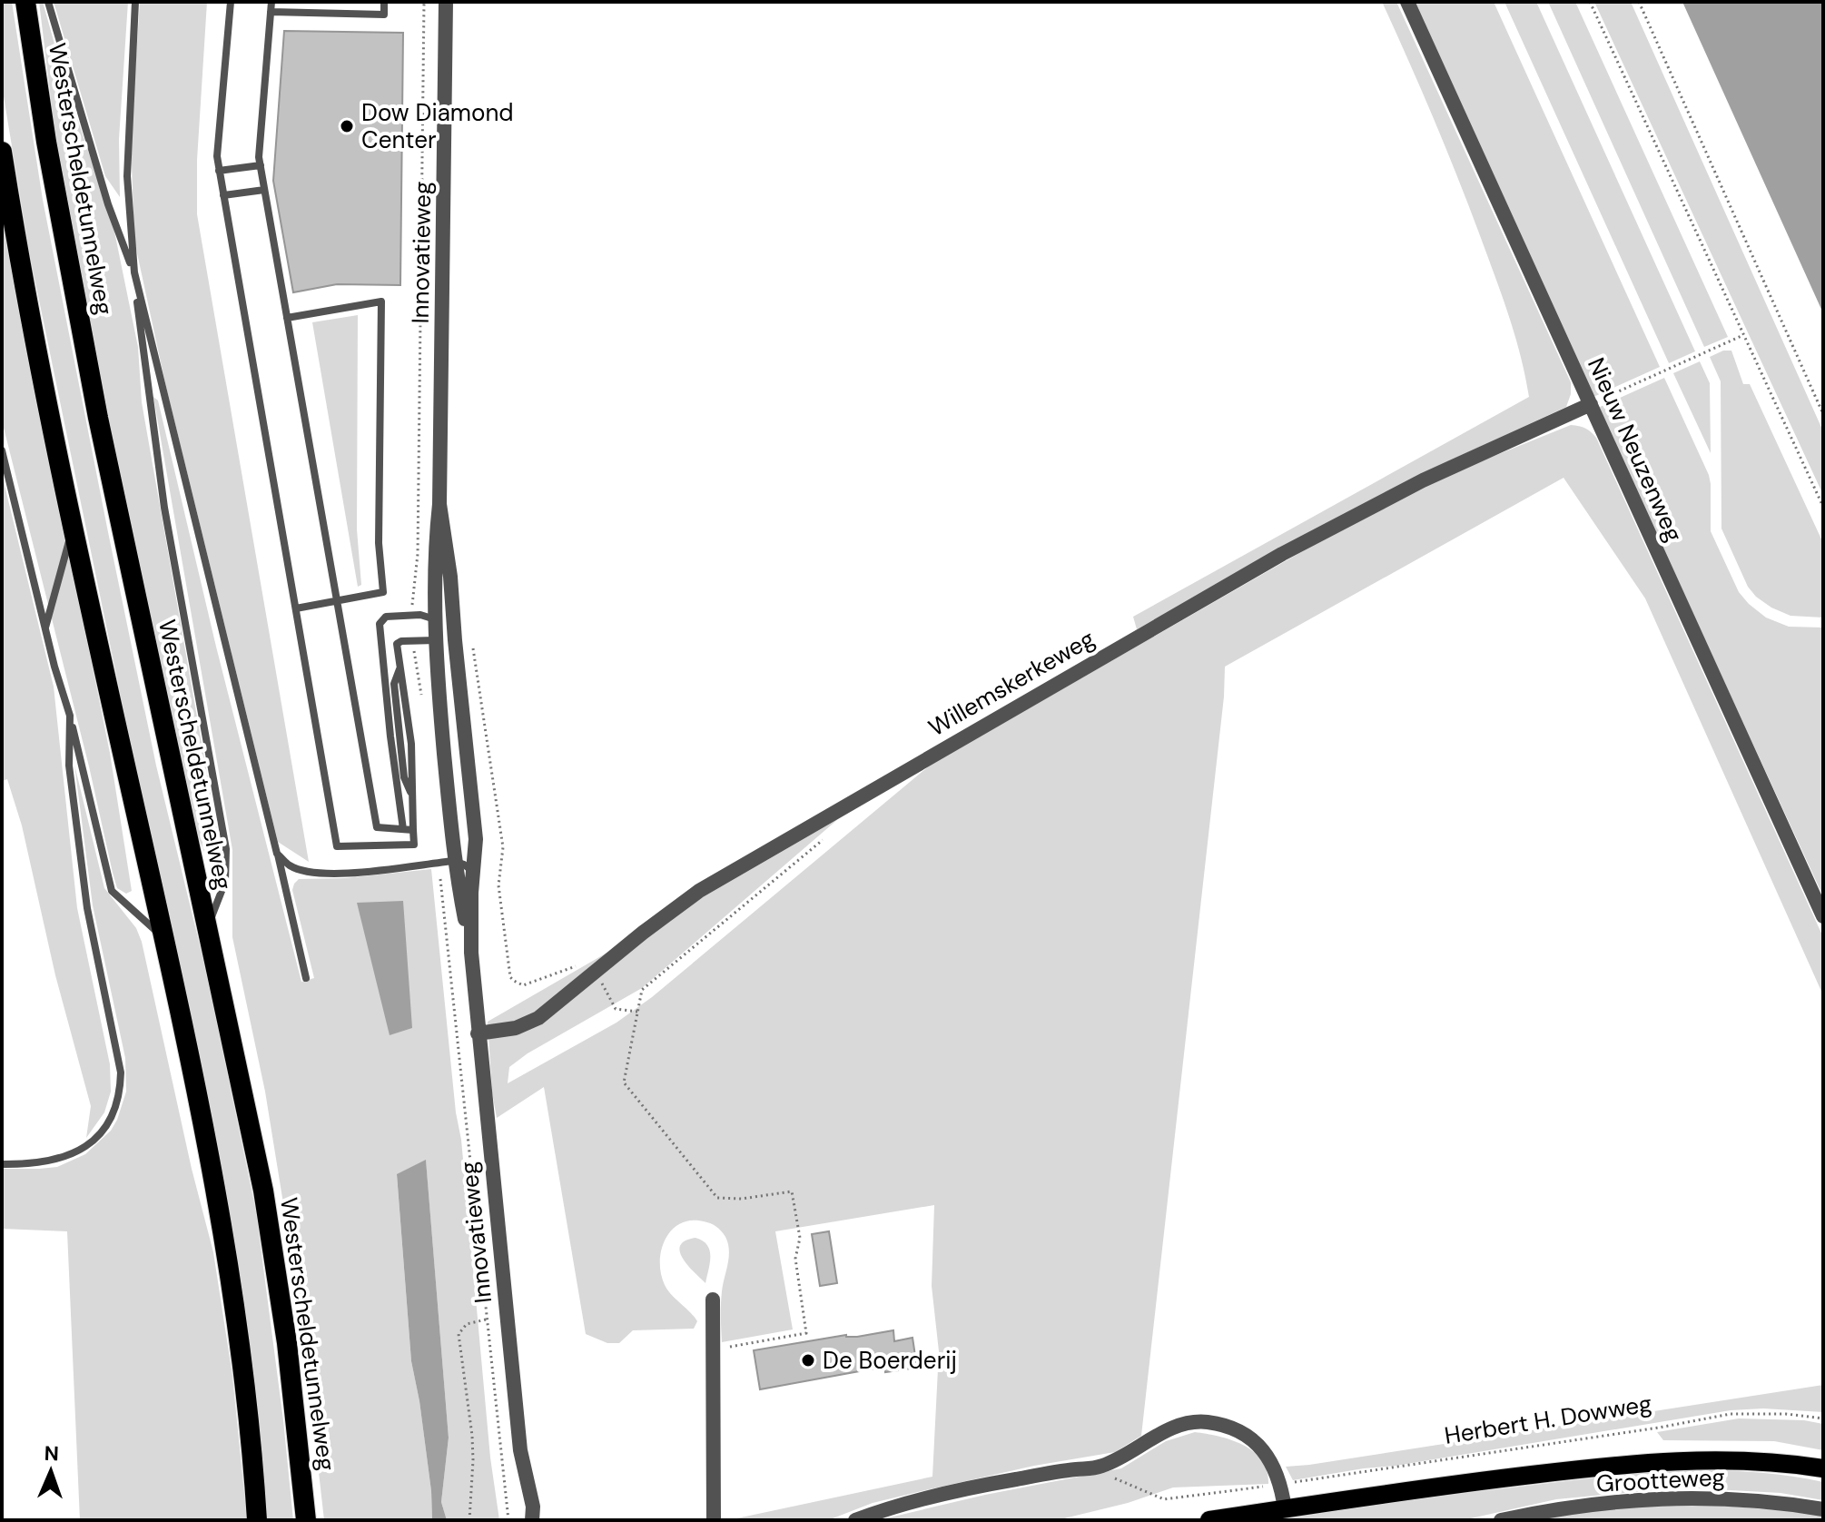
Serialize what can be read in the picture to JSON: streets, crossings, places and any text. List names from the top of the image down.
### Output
{
  "streets": {
    "highway": ["Westerscheldetunnelweg"],
    "main road": ["Herbert H. Dowweg"],
    "street": [
      "Innovatieweg",
      "Nieuw Neuzenweg",
      "Willemskerkeweg",
      "Grootteweg"
    ]
  },
  "crossings": [
    ["Innovatieweg", "Willemskerkeweg"],
    ["Nieuw Neuzenweg", "Willemskerkeweg"]
  ],
  "places": ["Dow Diamond Center", "De Boerderij"],
  "north": "top"
}
